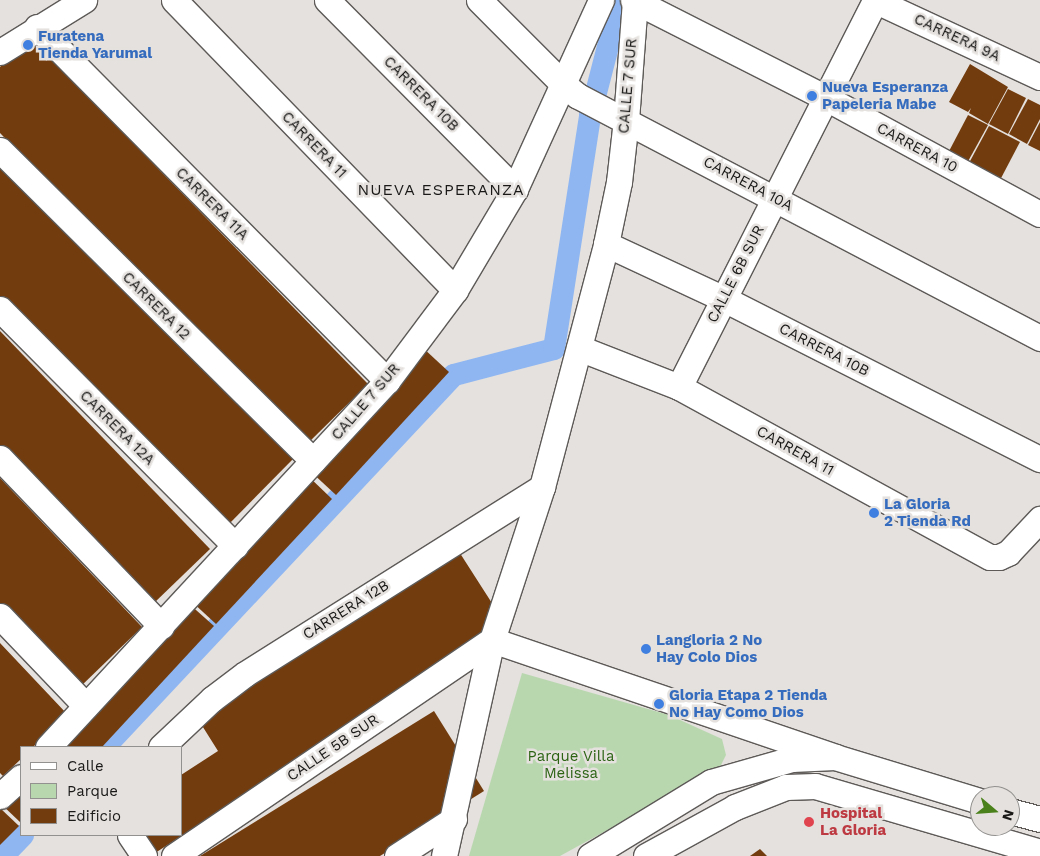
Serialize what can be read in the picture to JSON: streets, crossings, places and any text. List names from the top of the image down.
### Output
{
  "streets": {
    "street": [
      "CARRERA 9A",
      "CALLE 7 SUR",
      "CARRERA 10B",
      "CARRERA 11",
      "CARRERA 10",
      "CARRERA 10A",
      "CARRERA 11A",
      "CALLE 6B SUR",
      "CARRERA 12",
      "CARRERA 12A",
      "CARRERA 12B",
      "CALLE 5B SUR"
    ]
  },
  "crossings": [
    ["CARRERA 9A", "CALLE 6B SUR"],
    ["CALLE 7 SUR", "CARRERA 10B"],
    ["CALLE 7 SUR", "CARRERA 11"],
    ["CALLE 7 SUR", "CARRERA 10"],
    ["CALLE 7 SUR", "CARRERA 10A"],
    ["CALLE 7 SUR", "CARRERA 11A"],
    ["CALLE 7 SUR", "CARRERA 12"],
    ["CALLE 7 SUR", "CARRERA 12A"],
    ["CALLE 7 SUR", "CARRERA 12B"],
    ["CALLE 7 SUR", "CALLE 5B SUR"],
    ["CARRERA 10B", "CALLE 6B SUR"],
    ["CARRERA 11", "CALLE 6B SUR"],
    ["CARRERA 10", "CALLE 6B SUR"],
    ["CARRERA 10A", "CALLE 6B SUR"]
  ],
  "districts": ["NUEVA ESPERANZA"],
  "parks": ["Parque Villa Melissa"],
  "places": [
    "Furatena Tienda Yarumal",
    "Nueva Esperanza Papeleria Mabe",
    "La Gloria 2 Tienda Rd",
    "Langloria 2 No Hay Colo Dios",
    "Gloria Etapa 2 Tienda No Hay Como Dios",
    "Hospital La Gloria"
  ],
  "legend": ["Calle", "Parque", "Edificio"],
  "north": "right"
}
